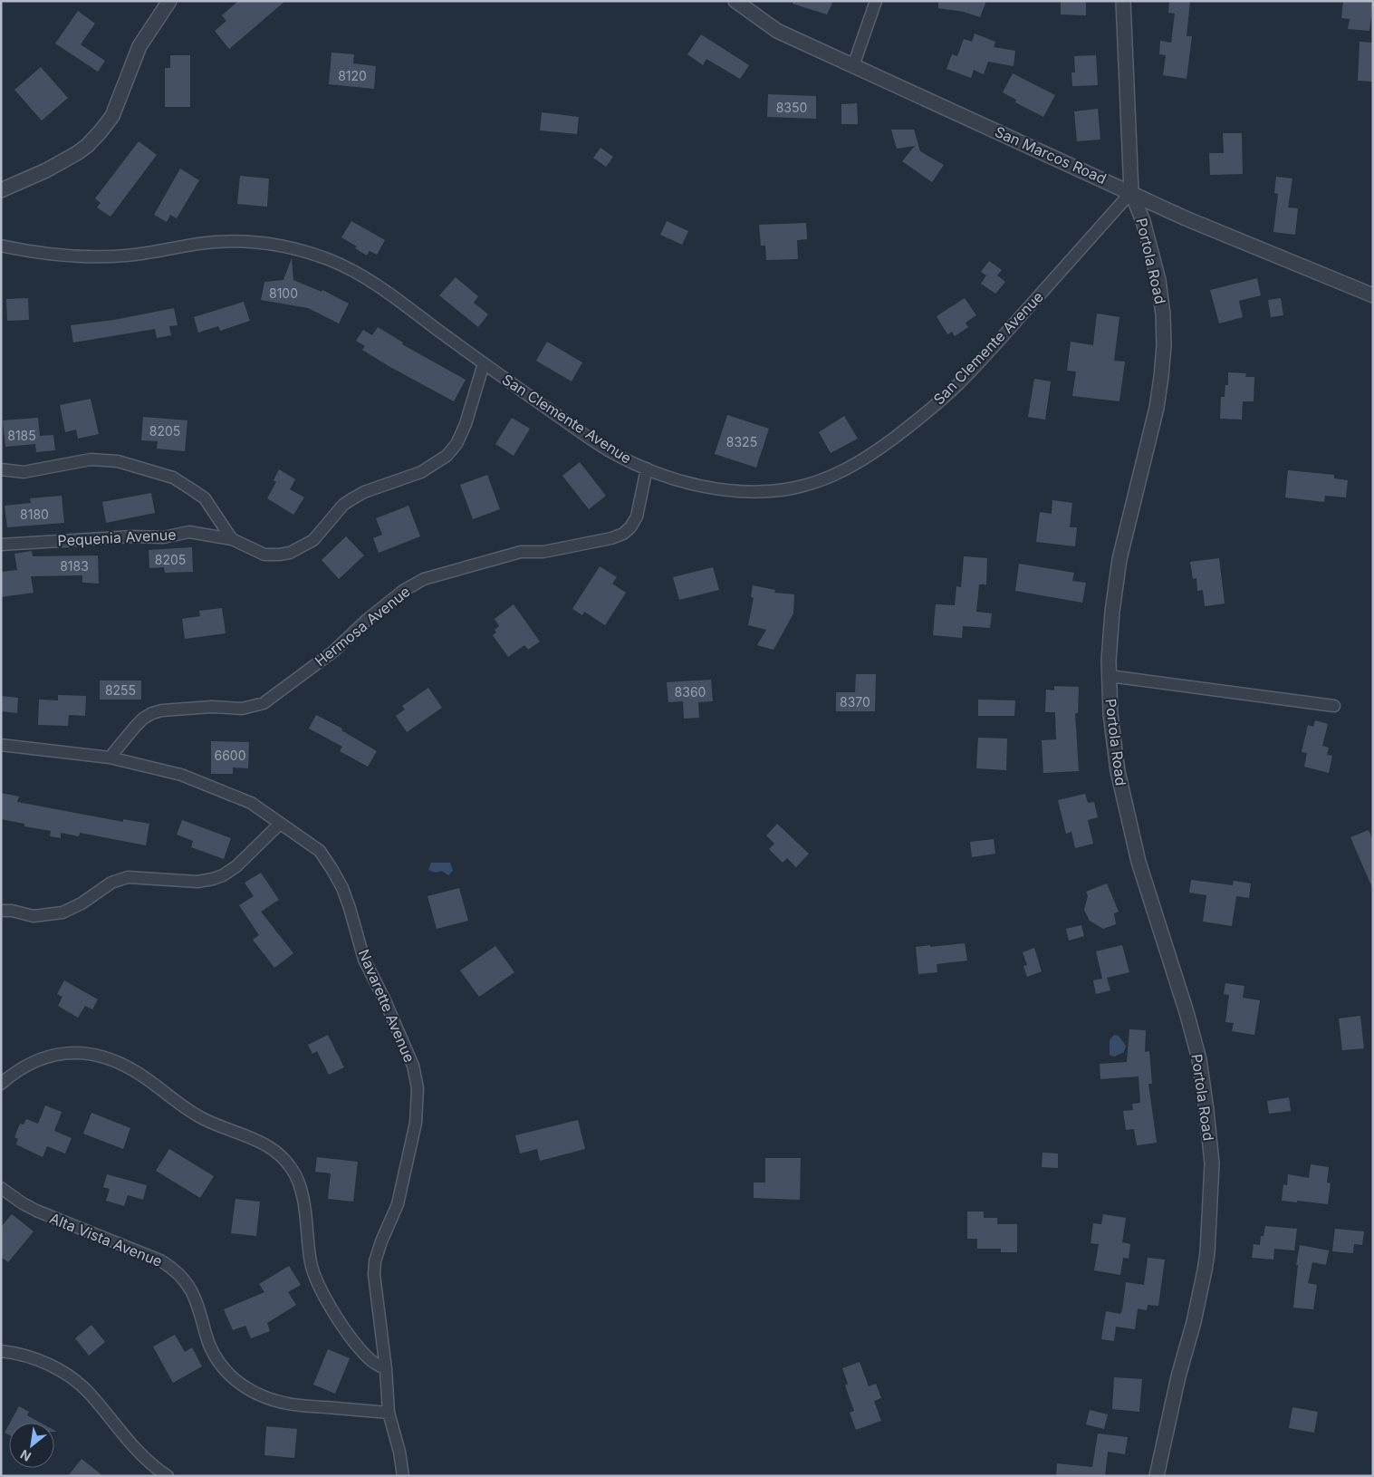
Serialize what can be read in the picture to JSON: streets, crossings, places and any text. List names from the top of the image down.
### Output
{
  "streets": {
    "street": [
      "San Marcos Road",
      "Portola Road",
      "San Clemente Avenue",
      "Pequenia Avenue",
      "Hermosa Avenue",
      "Navarette Avenue",
      "Alta Vista Avenue"
    ]
  },
  "crossings": [
    ["San Marcos Road", "Portola Road"],
    ["San Marcos Road", "San Clemente Avenue"],
    ["Portola Road", "San Clemente Avenue"],
    ["San Clemente Avenue", "Hermosa Avenue"],
    ["Hermosa Avenue", "Navarette Avenue"],
    ["Navarette Avenue", "Alta Vista Avenue"]
  ],
  "house_numbers": [
    "8120",
    "8350",
    "8100",
    "8205",
    "8185",
    "8325",
    "8180",
    "8205",
    "8183",
    "8255",
    "8360",
    "8370",
    "6600"
  ],
  "north": "bottom left"
}
